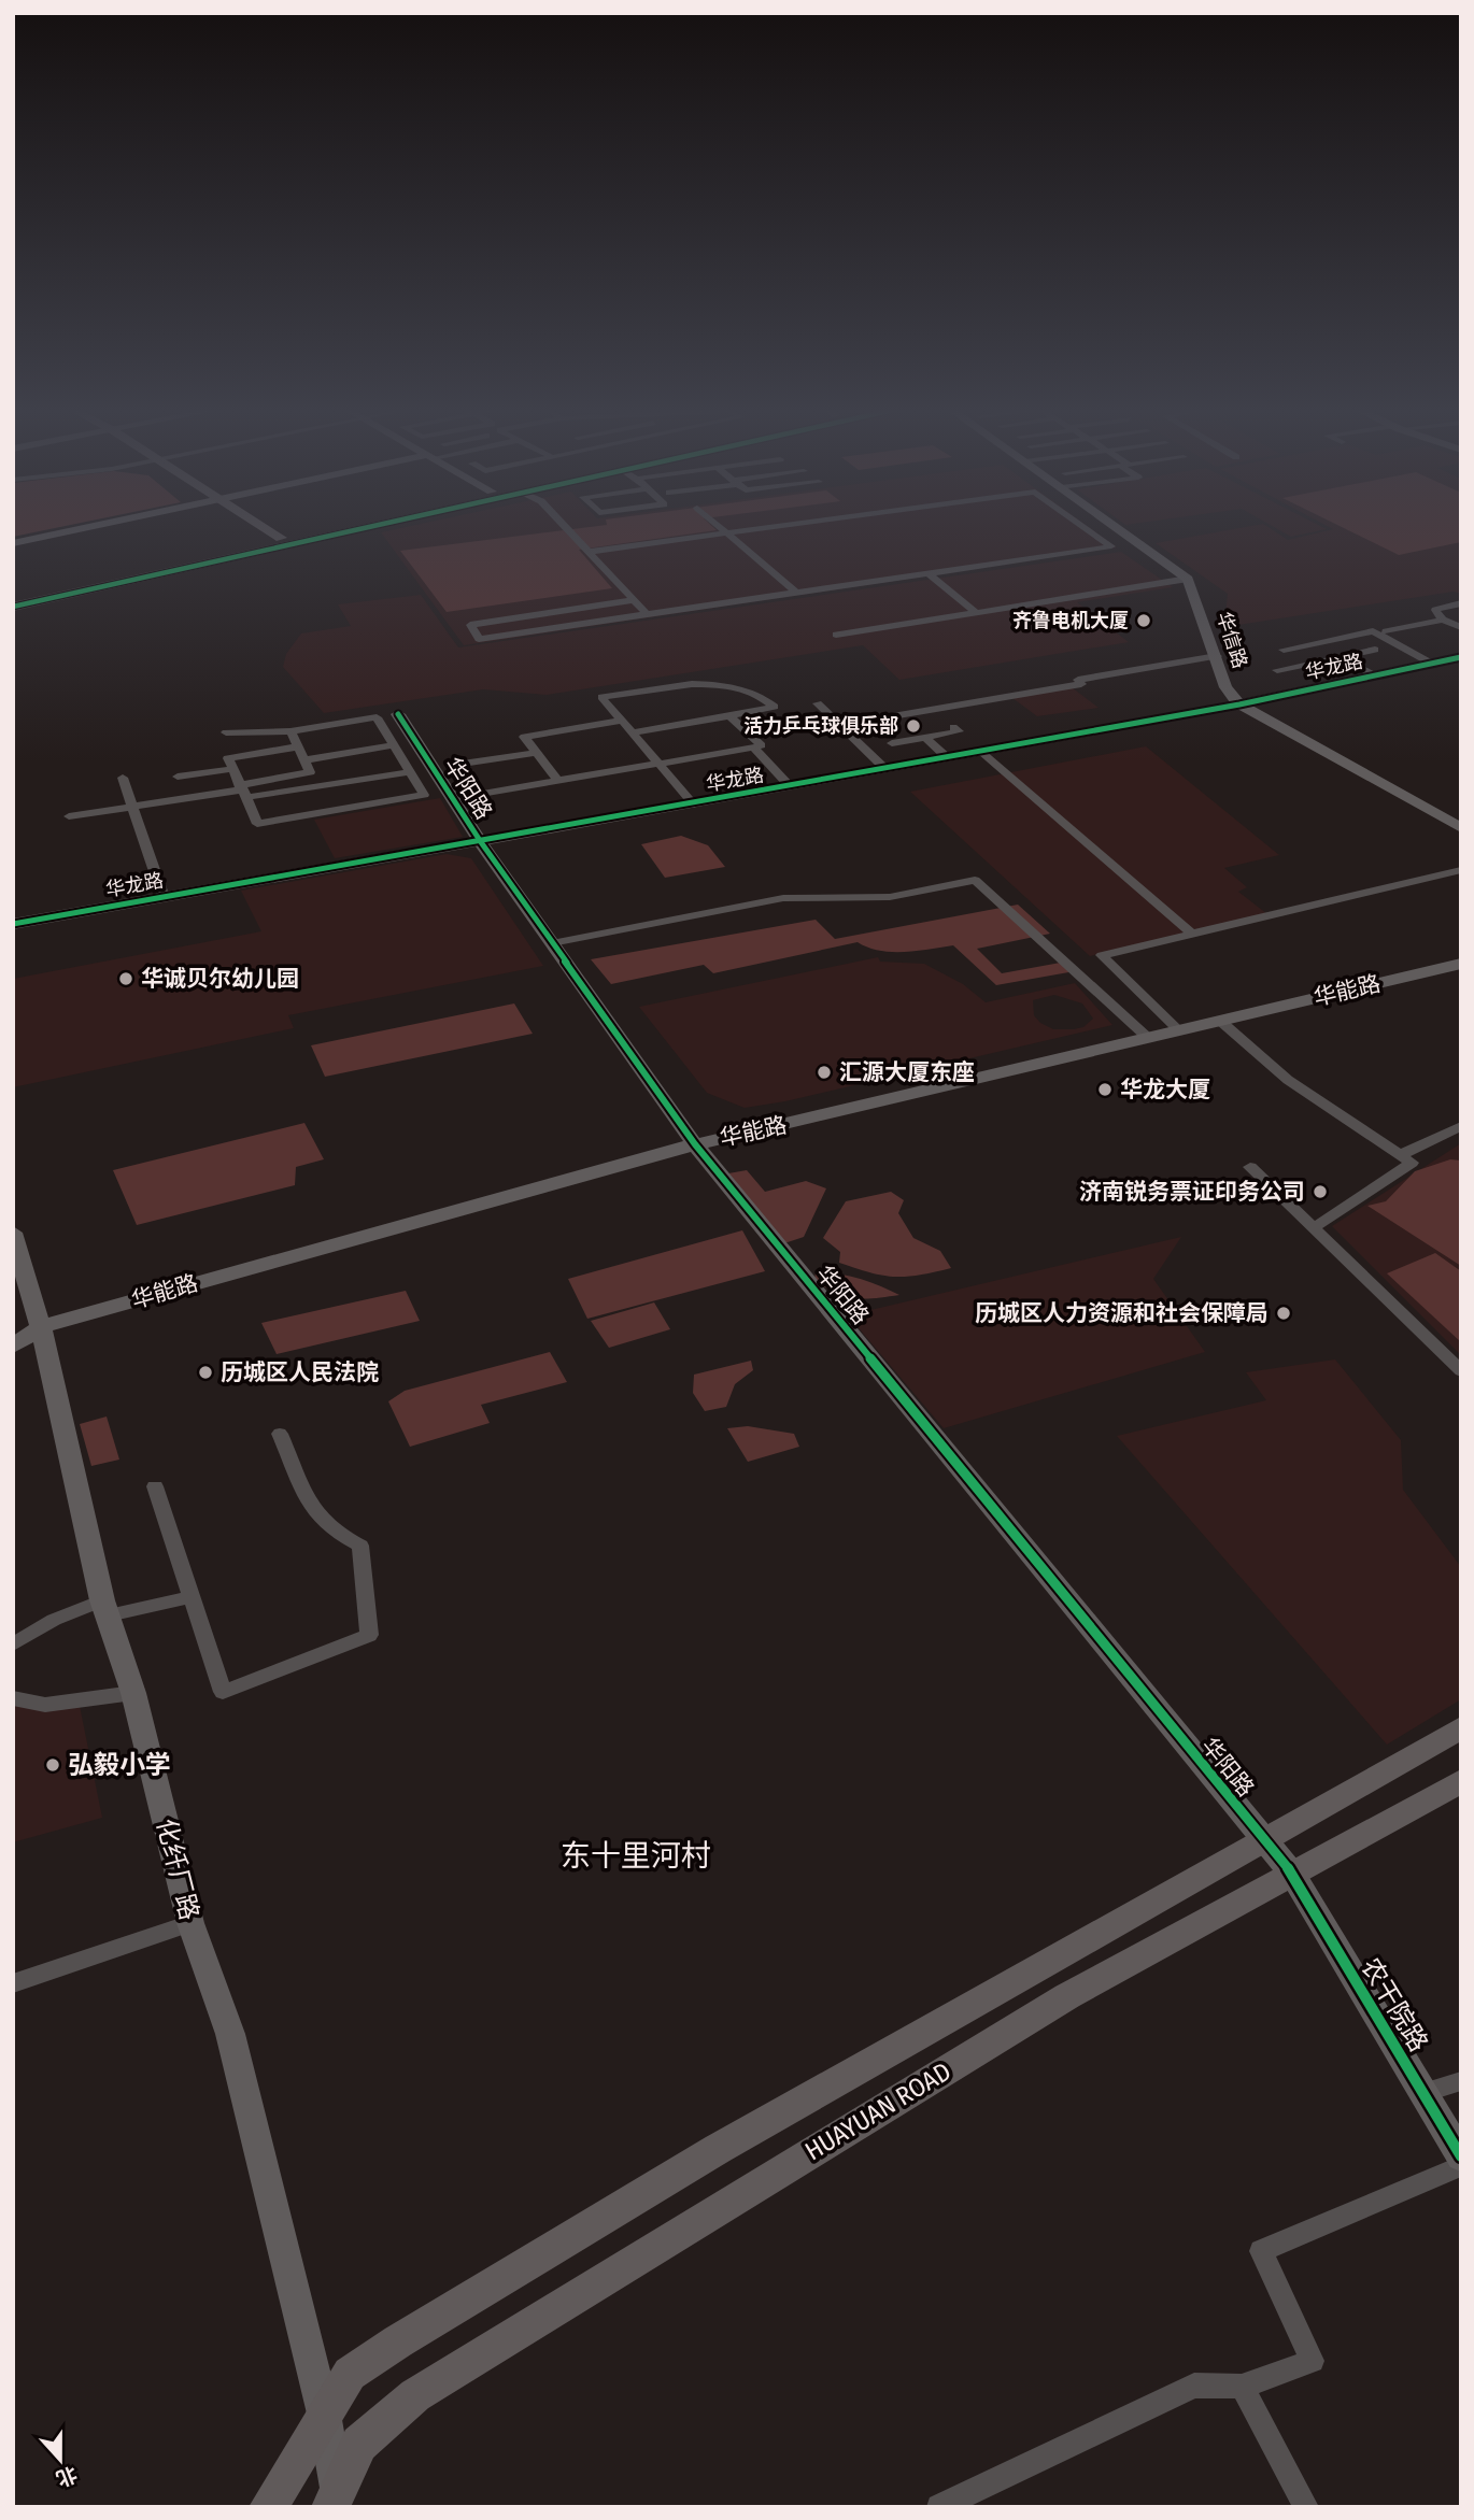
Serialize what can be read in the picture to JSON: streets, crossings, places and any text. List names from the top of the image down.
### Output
{
  "streets": {
    "main road": ["HUAYUAN ROAD"],
    "street": [
      "华信路",
      "华龙路",
      "华阳路",
      "华能路",
      "化纤厂路",
      "农干院路"
    ]
  },
  "crossings": [
    ["华信路", "华龙路"],
    ["华龙路", "华阳路"],
    ["华阳路", "华能路"],
    ["华阳路", "农干院路"],
    ["华阳路", "HUAYUAN ROAD"],
    ["华能路", "化纤厂路"],
    ["化纤厂路", "HUAYUAN ROAD"],
    ["农干院路", "HUAYUAN ROAD"]
  ],
  "districts": ["东十里河村"],
  "places": [
    "齐鲁电机大厦",
    "活力乒乓球俱乐部",
    "华诚贝尔幼儿园",
    "汇源大厦东座",
    "华龙大厦",
    "济南锐务票证印务公司",
    "历城区人力资源和社会保障局",
    "历城区人民法院",
    "弘毅小学"
  ],
  "north": "bottom"
}
